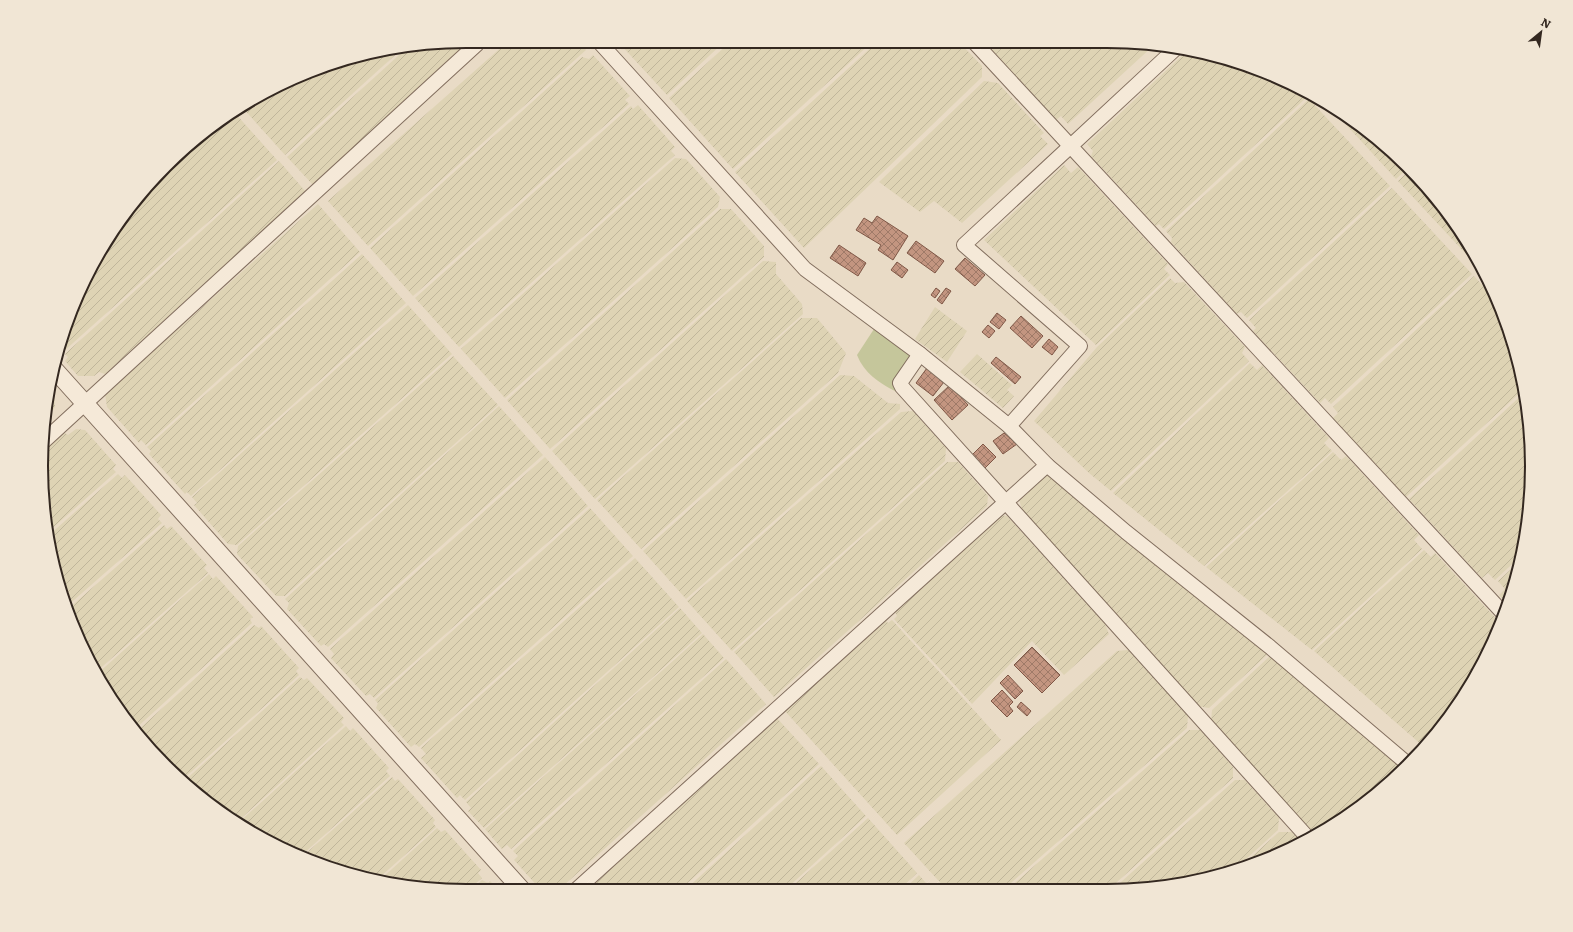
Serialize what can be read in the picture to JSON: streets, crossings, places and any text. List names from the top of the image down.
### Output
{
  "north": "top right"
}
